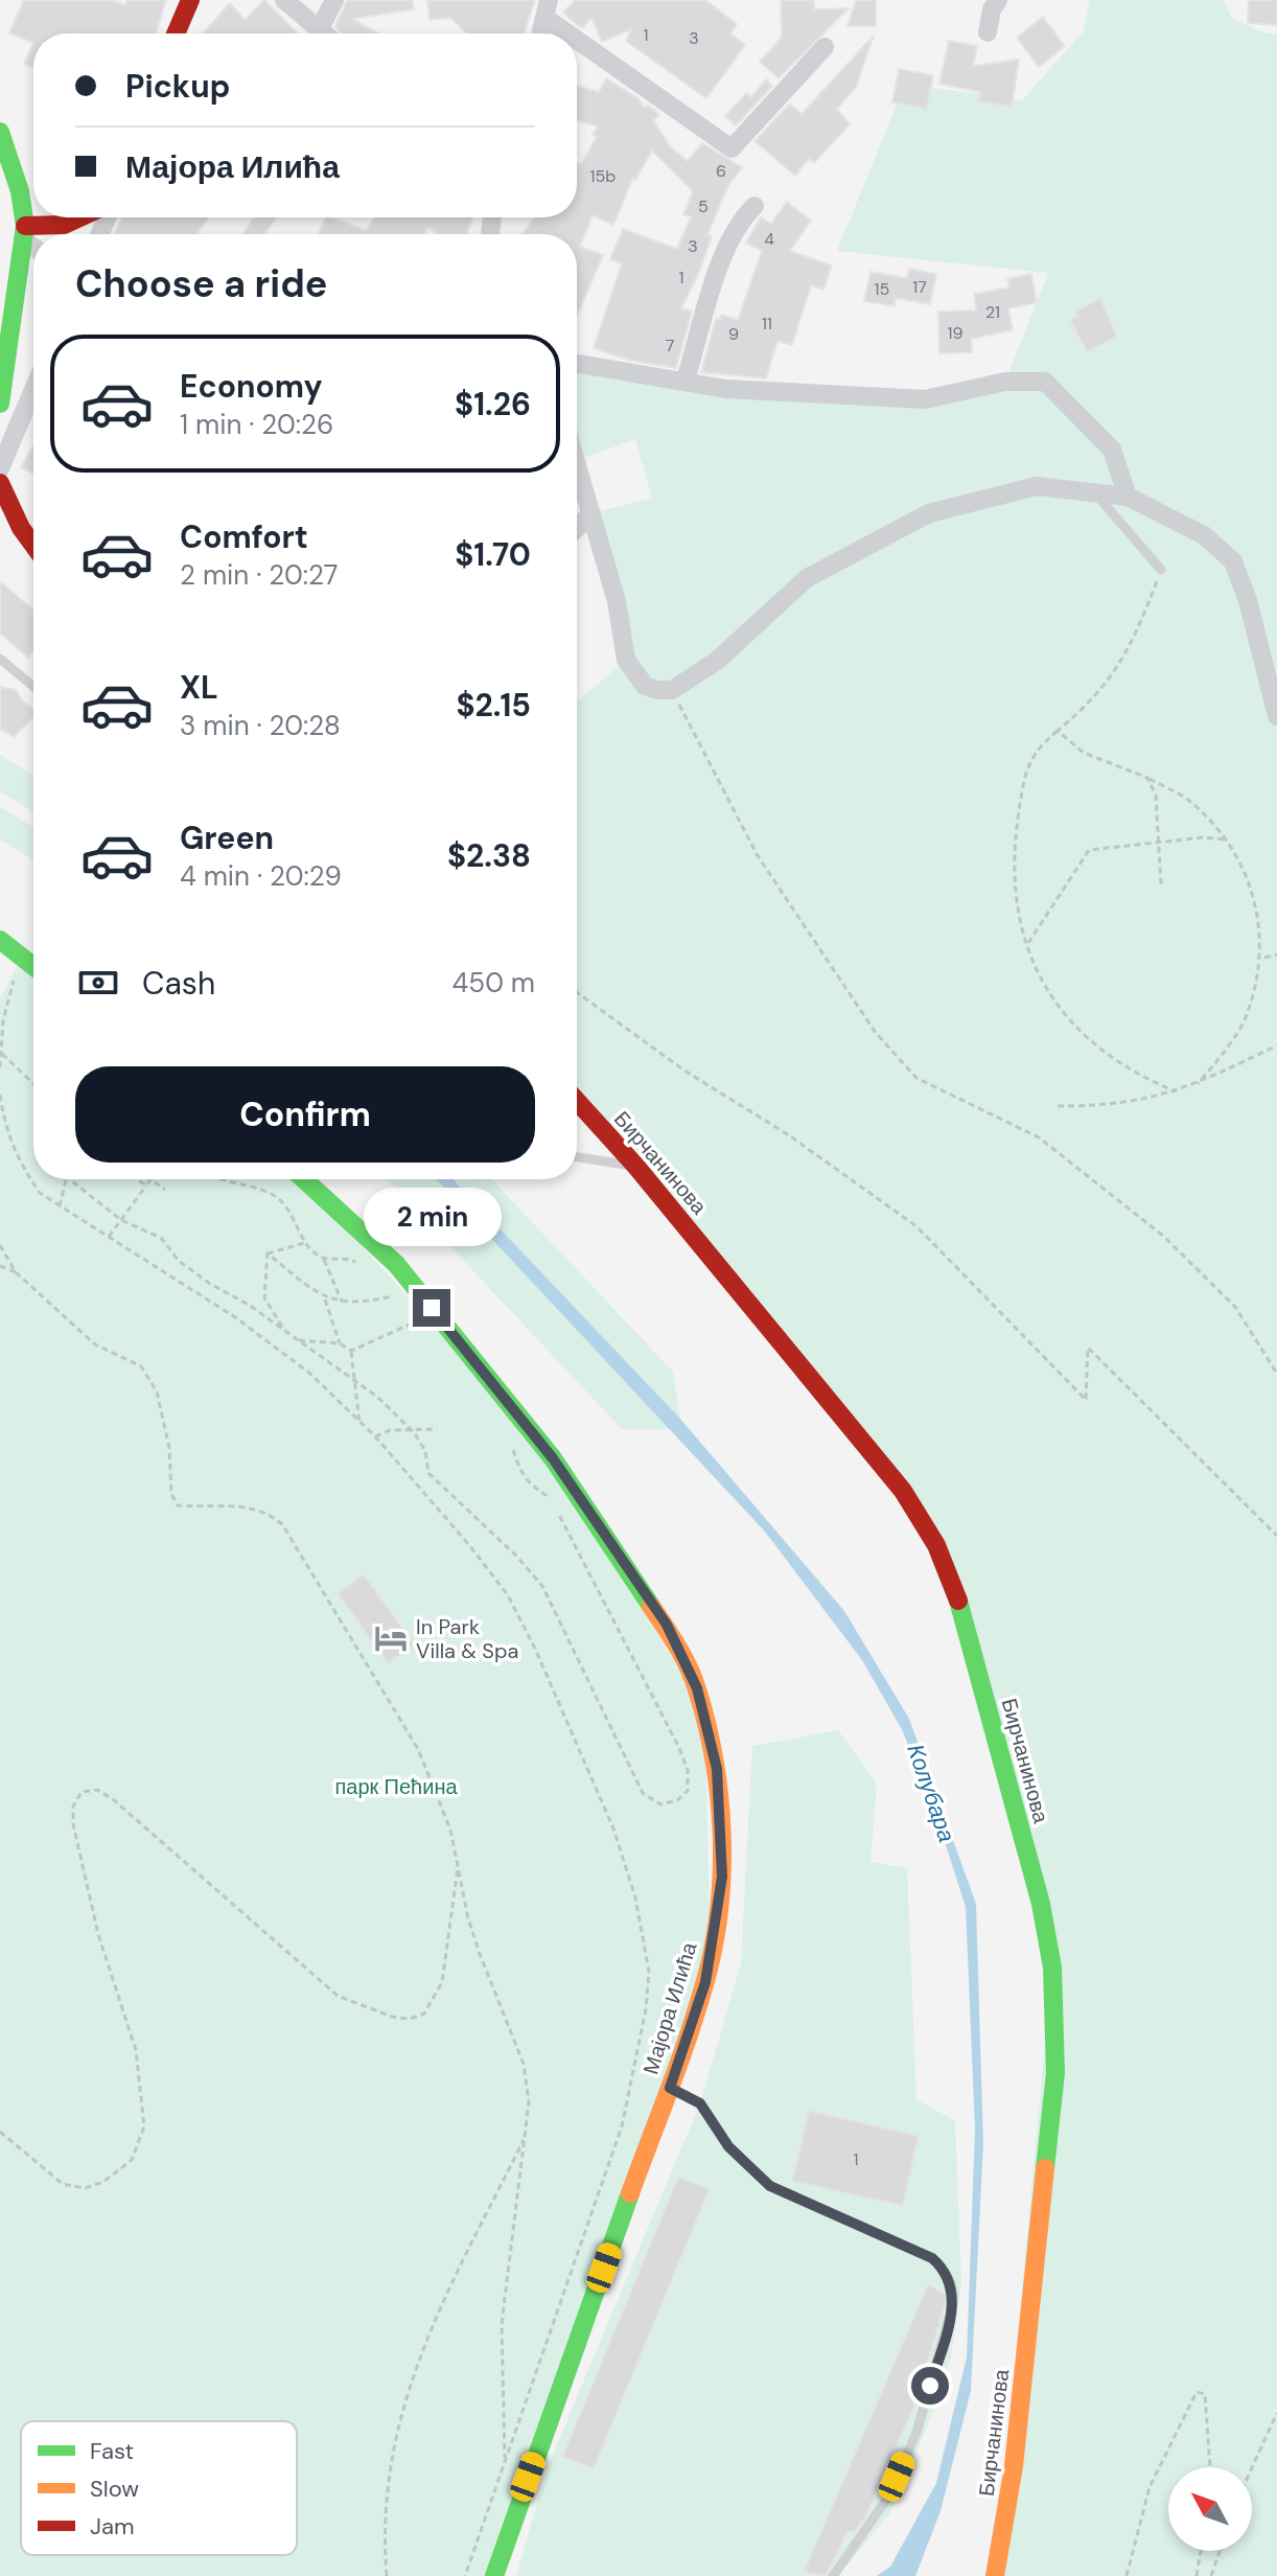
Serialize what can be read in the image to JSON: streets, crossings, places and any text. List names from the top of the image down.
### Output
{
  "streets": {
    "main road": ["Бирчанинова", "Мајора Илића"]
  },
  "water": ["Колубара"],
  "parks": ["парк Пећина"],
  "places": {
    "hotel": ["In Park Villa & Spa"]
  },
  "house_numbers": [
    "1",
    "3",
    "6",
    "15b",
    "5",
    "4",
    "3",
    "1",
    "17",
    "15",
    "21",
    "11",
    "19",
    "9",
    "7",
    "1"
  ],
  "legend": ["Fast", "Slow", "Jam"],
  "north": "top left",
  "page": {
    "banner": ["Pickup", "Мајора Илића"],
    "heading": "Choose a ride",
    "list": [
      {
        "name": "Economy",
        "note": "1 min · 20:26",
        "value": "$1.26"
      },
      {
        "name": "Comfort",
        "note": "2 min · 20:27",
        "value": "$1.70"
      },
      {
        "name": "XL",
        "note": "3 min · 20:28",
        "value": "$2.15"
      },
      {
        "name": "Green",
        "note": "4 min · 20:29",
        "value": "$2.38"
      }
    ],
    "pay": ["Cash", "450 m"],
    "buttons": "Confirm",
    "bubble": "2 min"
  }
}
